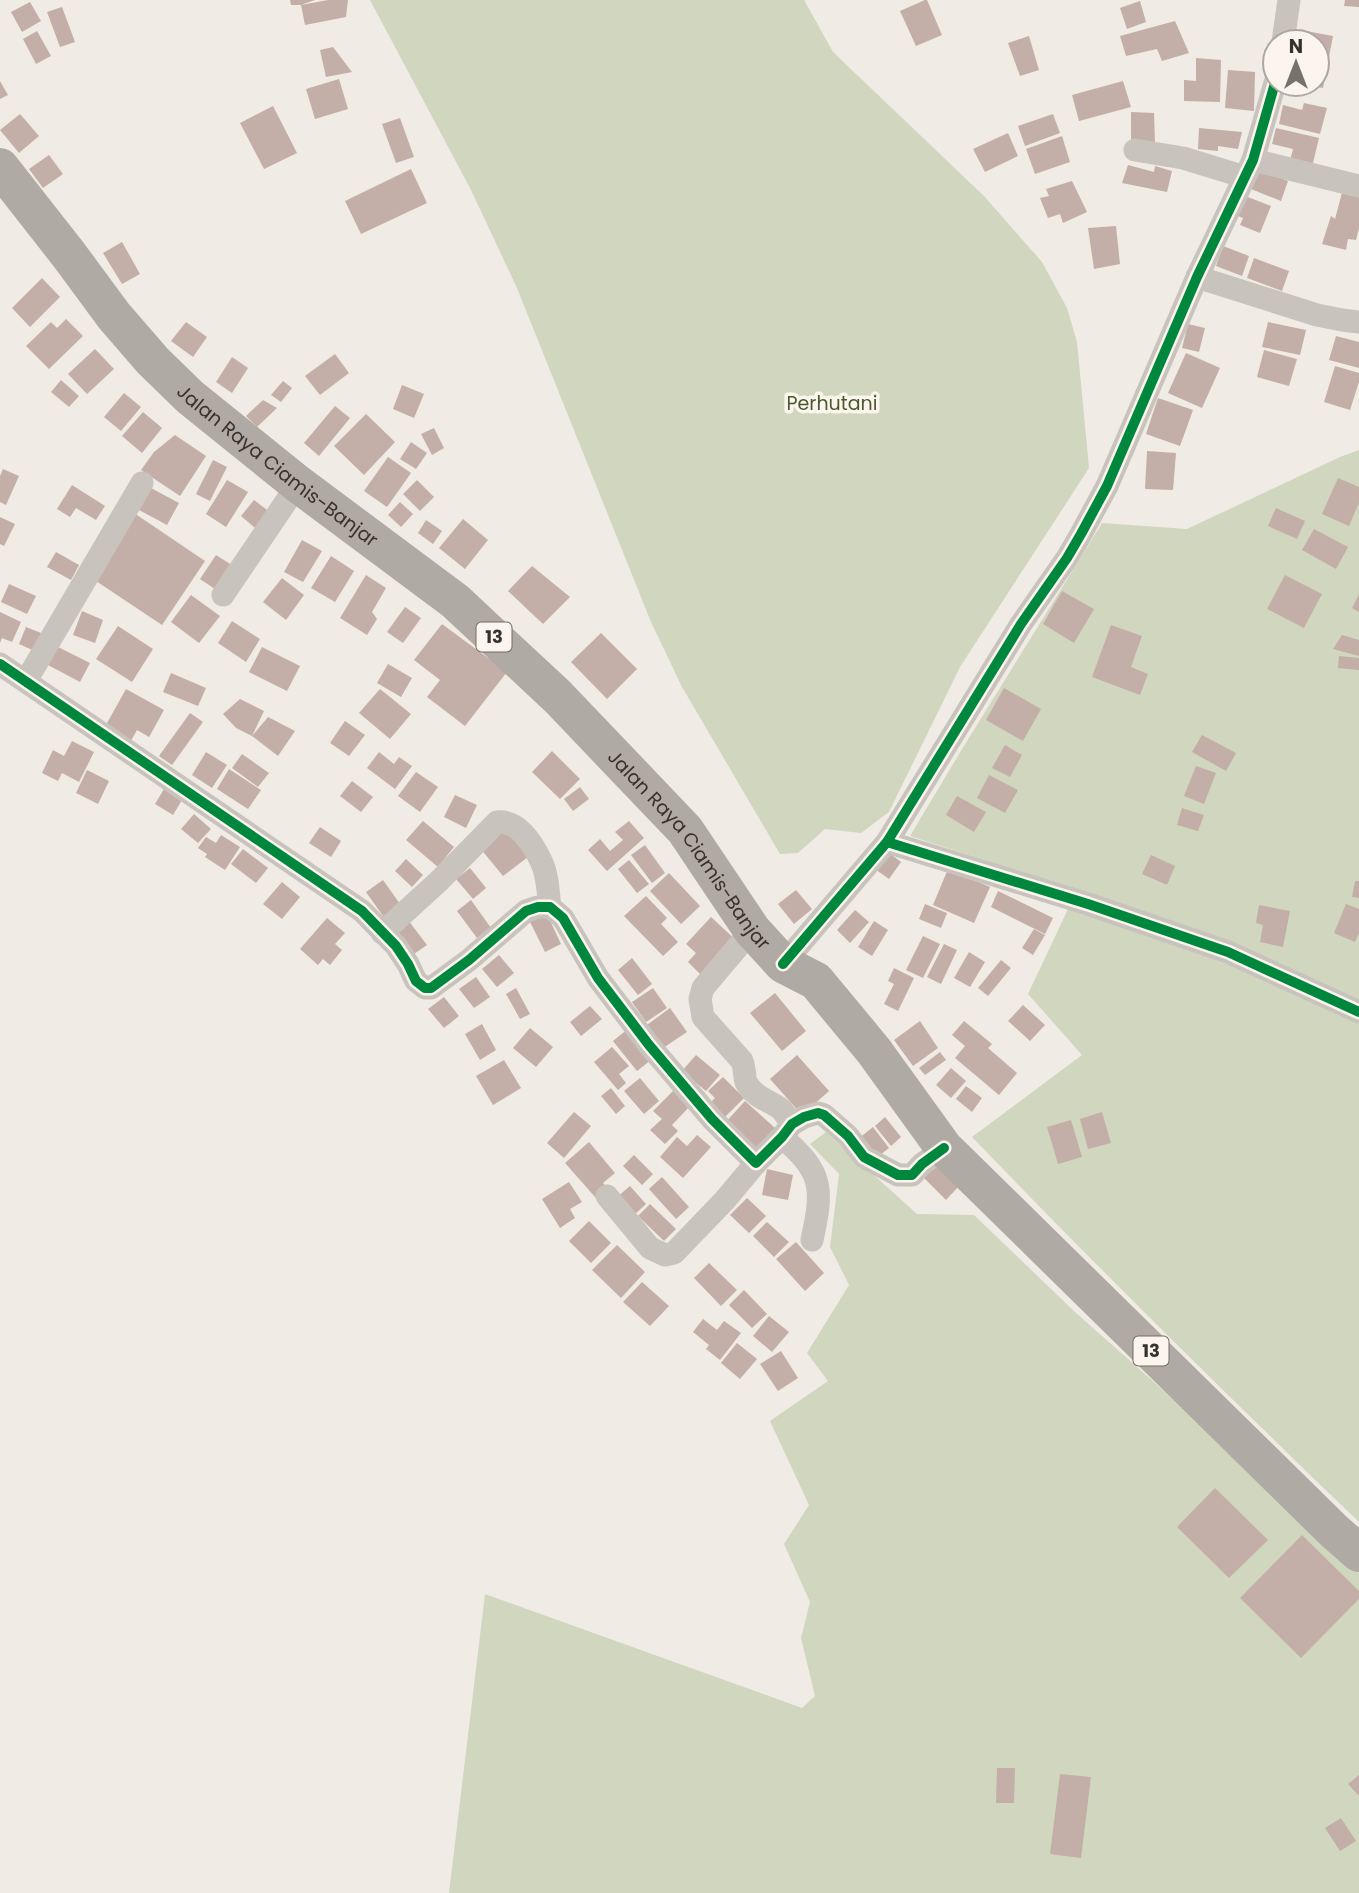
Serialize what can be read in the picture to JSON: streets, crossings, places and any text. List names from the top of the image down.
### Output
{
  "streets": {
    "highway": ["Jalan Raya Ciamis-Banjar", "13"]
  },
  "parks": ["Perhutani"],
  "north": "top"
}
